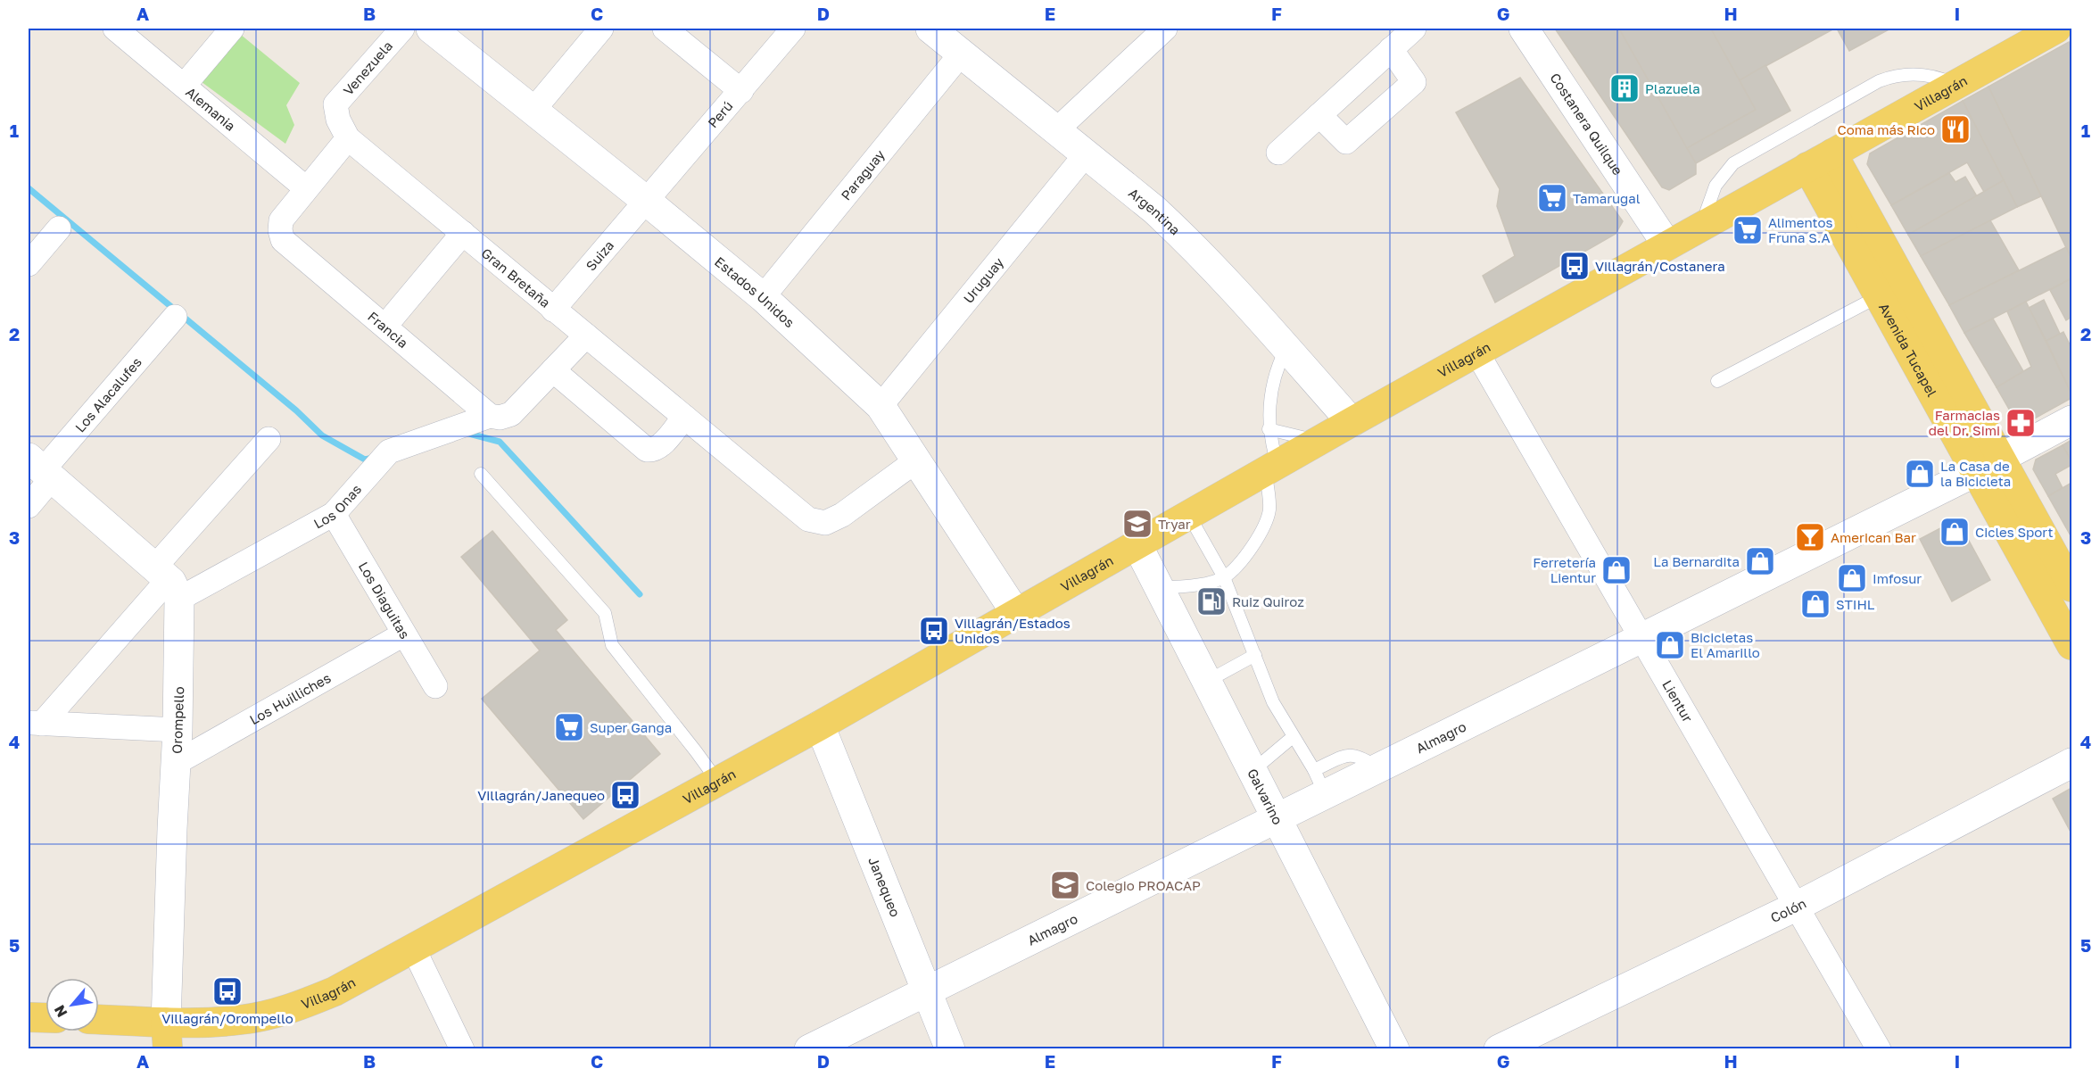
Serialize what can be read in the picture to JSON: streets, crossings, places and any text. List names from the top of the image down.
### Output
{
  "streets": {
    "main road": ["Villagrán", "Avenida Tucapel"],
    "street": [
      "Venezuela",
      "Alemania",
      "Perú",
      "Costanera Quilque",
      "Paraguay",
      "Argentina",
      "Suiza",
      "Gran Bretaña",
      "Uruguay",
      "Estados Unidos",
      "Francia",
      "Los Alacalufes",
      "Los Onas",
      "Los Diaguitas",
      "Los Huilliches",
      "Lientur",
      "Orompello",
      "Almagro",
      "Galvarino",
      "Janequeo",
      "Colón"
    ]
  },
  "crossings": [
    ["Venezuela", "Gran Bretaña"],
    ["Venezuela", "Francia"],
    ["Villagrán", "Costanera Quilque"],
    ["Villagrán", "Argentina"],
    ["Villagrán", "Estados Unidos"],
    ["Villagrán", "Avenida Tucapel"],
    ["Villagrán", "Lientur"],
    ["Villagrán", "Orompello"],
    ["Villagrán", "Galvarino"],
    ["Villagrán", "Janequeo"],
    ["Alemania", "Francia"],
    ["Perú", "Suiza"],
    ["Perú", "Estados Unidos"],
    ["Paraguay", "Argentina"],
    ["Paraguay", "Estados Unidos"],
    ["Argentina", "Uruguay"],
    ["Suiza", "Gran Bretaña"],
    ["Suiza", "Estados Unidos"],
    ["Gran Bretaña", "Estados Unidos"],
    ["Gran Bretaña", "Francia"],
    ["Uruguay", "Estados Unidos"],
    ["Francia", "Los Onas"],
    ["Avenida Tucapel", "Almagro"],
    ["Los Onas", "Los Diaguitas"],
    ["Los Onas", "Orompello"],
    ["Los Diaguitas", "Los Huilliches"],
    ["Los Huilliches", "Orompello"],
    ["Lientur", "Almagro"],
    ["Lientur", "Colón"],
    ["Almagro", "Galvarino"],
    ["Almagro", "Janequeo"]
  ],
  "places": {
    "building": ["Plazuela"],
    "restaurant": ["Coma más Rico"],
    "supermarket": ["Tamarugal", "Alimentos Fruna S.A", "Super Ganga"],
    "bus stop": [
      "Villagrán/Costanera",
      "Villagrán/Estados Unidos",
      "Villagrán/Janequeo",
      "Villagrán/Orompello"
    ],
    "pharmacy": ["Farmacias del Dr. Simi"],
    "shop": [
      "La Casa de la Bicicleta",
      "Cicles Sport",
      "La Bernardita",
      "Ferretería Lientur",
      "Imfosur",
      "STIHL",
      "Bicicletas El Amarillo"
    ],
    "school or university": ["Tryar", "Colegio PROACAP"],
    "bar": ["American Bar"],
    "fuel station": ["Ruiz Quiroz"]
  },
  "north": "bottom left",
  "grid": {
    "columns": [
      "A",
      "B",
      "C",
      "D",
      "E",
      "F",
      "G",
      "H",
      "I"
    ],
    "rows": [
      "1",
      "2",
      "3",
      "4",
      "5"
    ]
  }
}
